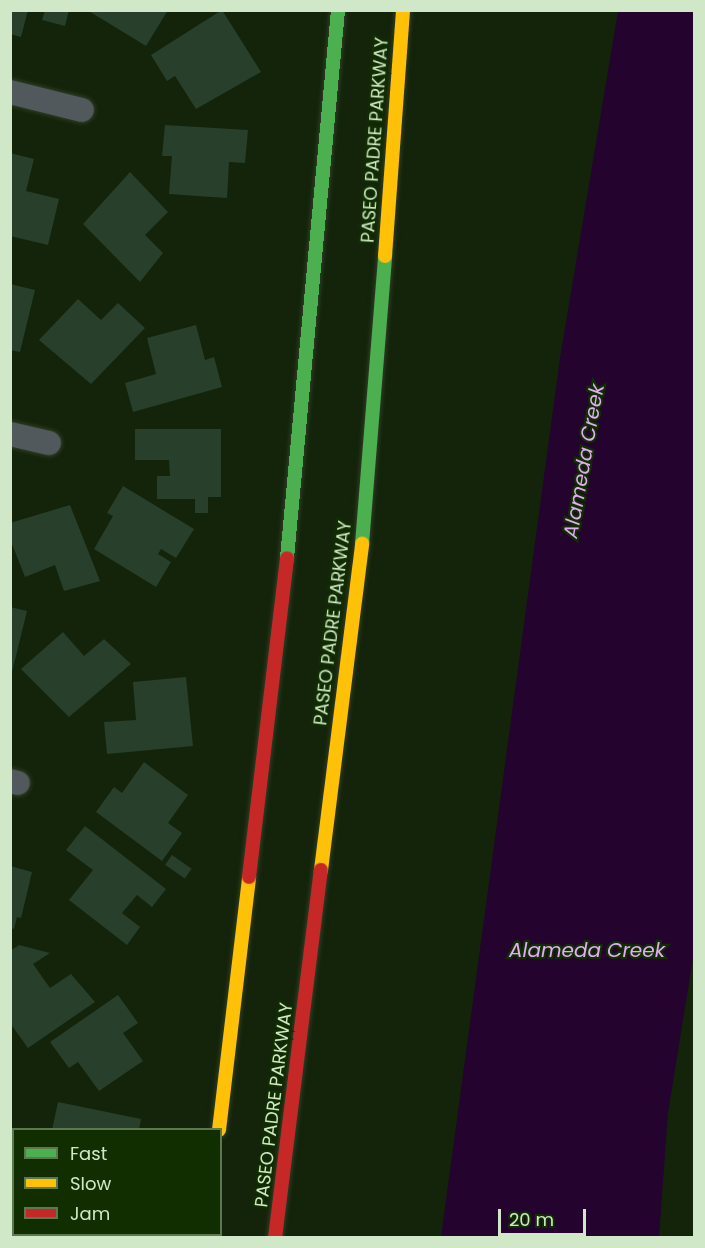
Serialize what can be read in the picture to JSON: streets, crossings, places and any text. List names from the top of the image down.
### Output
{
  "streets": {
    "main road": ["PASEO PADRE PARKWAY"]
  },
  "water": ["Alameda Creek"],
  "legend": ["Fast", "Slow", "Jam"],
  "scale_bar": "20 m"
}
